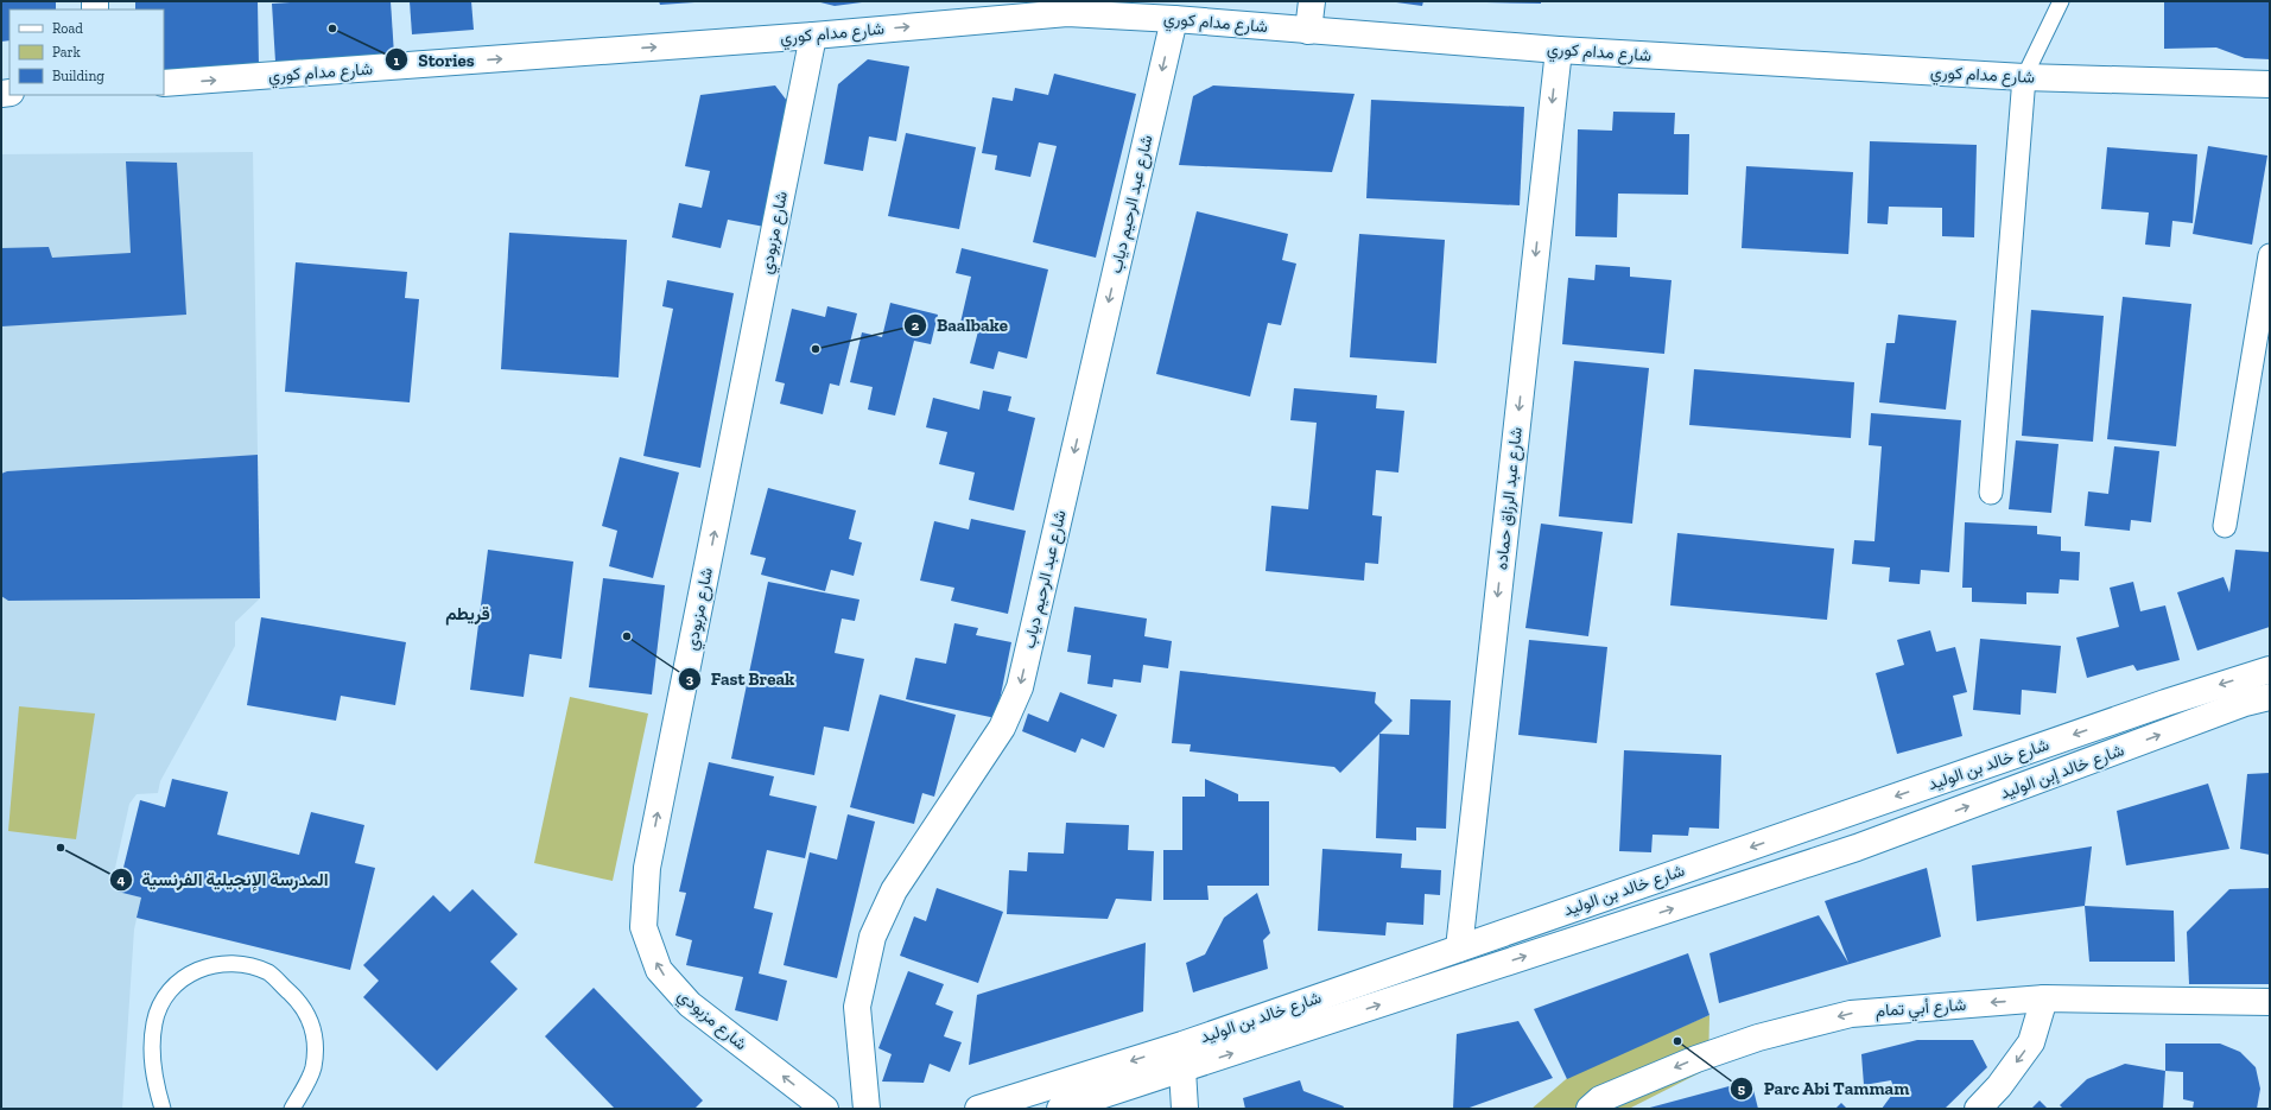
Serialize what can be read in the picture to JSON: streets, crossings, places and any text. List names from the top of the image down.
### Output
{
  "streets": {
    "street": [
      "شارع مدام كوري",
      "شارع عبد الرحيم دياب",
      "شارع مزبودي",
      "شارع عبد الرزاق حماده",
      "شارع خالد بن الوليد",
      "شارع خالد إبن الوليد",
      "شارع أبي تمام"
    ]
  },
  "crossings": [
    ["شارع مدام كوري", "شارع عبد الرحيم دياب"],
    ["شارع مدام كوري", "شارع مزبودي"],
    ["شارع مدام كوري", "شارع عبد الرزاق حماده"],
    ["شارع عبد الرزاق حماده", "شارع خالد بن الوليد"],
    ["شارع خالد بن الوليد", "شارع خالد إبن الوليد"]
  ],
  "one_way": [
    "شارع مدام كوري",
    "شارع عبد الرحيم دياب",
    "شارع مزبودي",
    "شارع عبد الرزاق حماده",
    "شارع خالد إبن الوليد",
    "شارع أبي تمام"
  ],
  "districts": ["قريطم"],
  "places": [
    "Stories",
    "Baalbake",
    "Fast Break",
    "المدرسة الإنجيلية الفرنسية",
    "Parc Abi Tammam"
  ],
  "legend": ["Road", "Park", "Building"]
}
